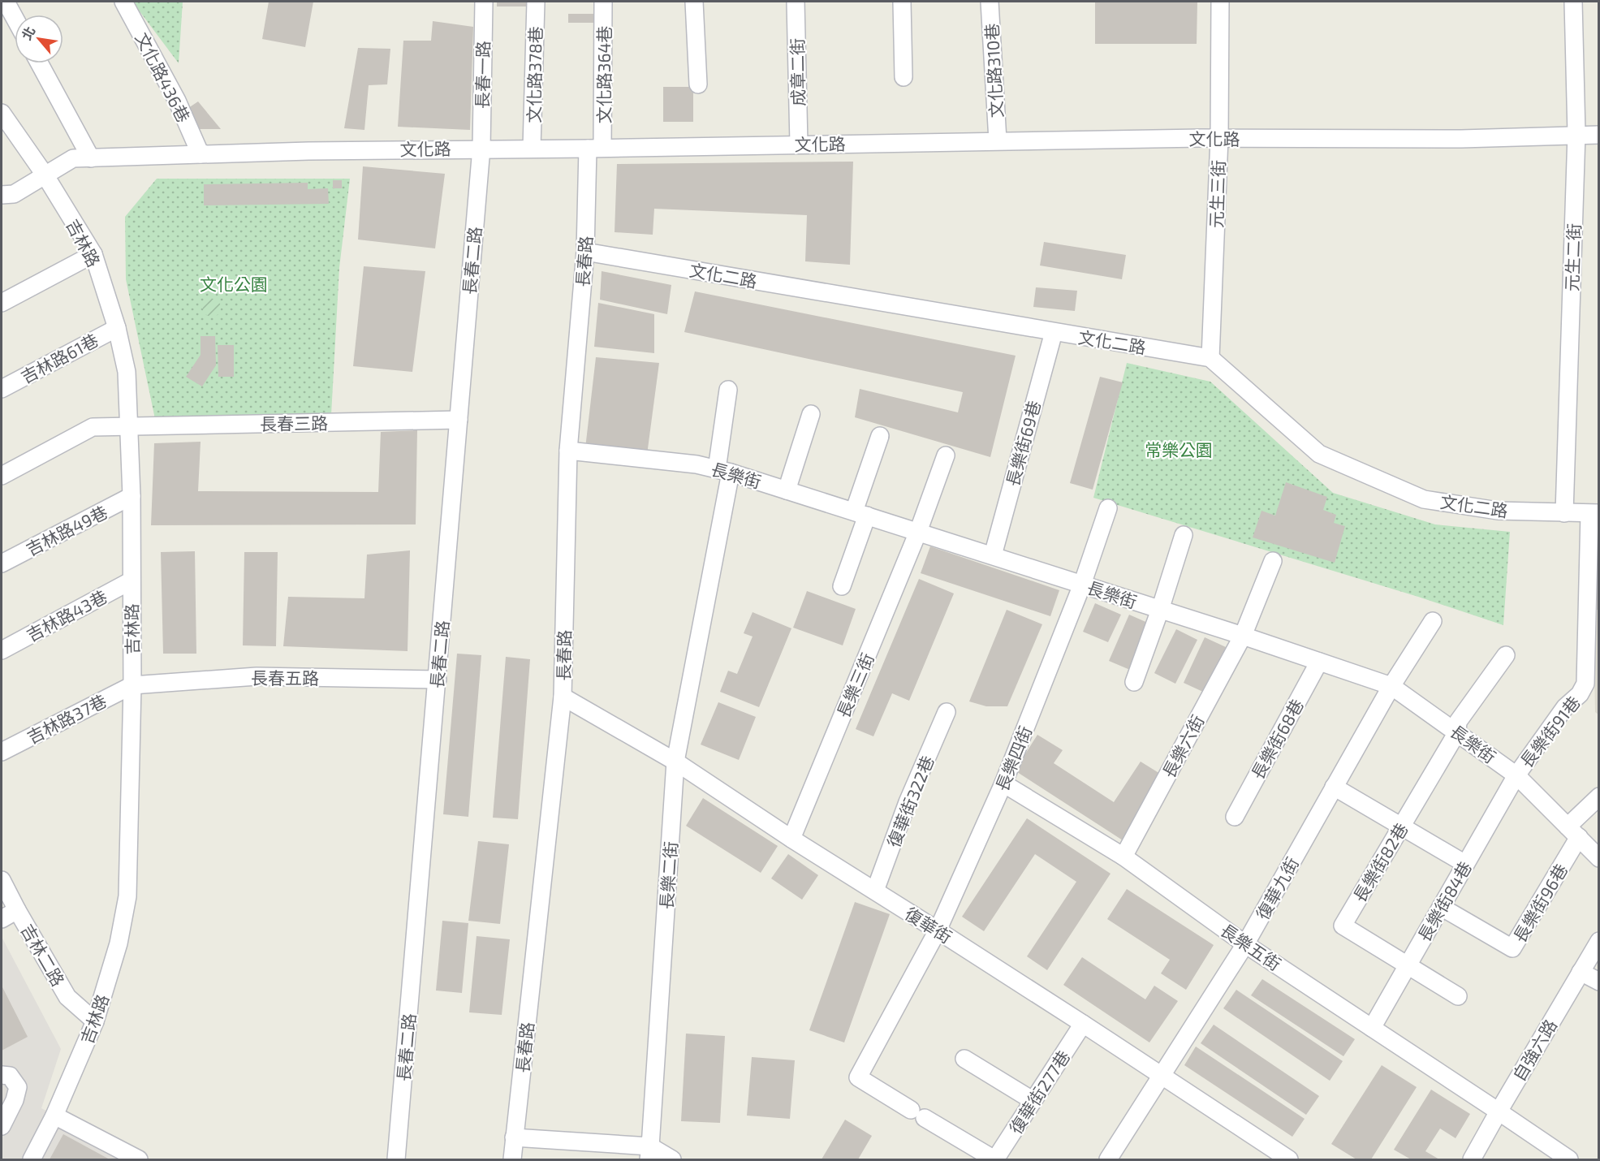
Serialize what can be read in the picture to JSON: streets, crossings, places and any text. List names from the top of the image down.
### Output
{
  "streets": {
    "street": [
      "文化路310巷",
      "成章二街",
      "長春一路",
      "文化路378巷",
      "文化路364巷",
      "文化路436巷",
      "文化路",
      "元生三街",
      "吉林路",
      "元生二街",
      "長春二路",
      "長春路",
      "文化二路",
      "吉林路61巷",
      "長春三路",
      "長樂街69巷",
      "長樂街",
      "吉林路49巷",
      "吉林路43巷",
      "長春五路",
      "長樂三街",
      "吉林路37巷",
      "長樂街91巷",
      "長樂街68巷",
      "長樂六街",
      "長樂四街",
      "復華街322巷",
      "長樂街82巷",
      "長樂二街",
      "復華九街",
      "長樂街84巷",
      "長樂街96巷",
      "復華街",
      "長樂五街",
      "吉林二路",
      "自強六路",
      "復華街277巷"
    ]
  },
  "crossings": [
    ["文化路310巷", "文化路"],
    ["成章二街", "文化路"],
    ["長春一路", "文化路"],
    ["長春一路", "長春二路"],
    ["文化路378巷", "文化路"],
    ["文化路364巷", "文化路"],
    ["文化路364巷", "長春路"],
    ["文化路436巷", "文化路"],
    ["文化路", "元生三街"],
    ["文化路", "吉林路"],
    ["文化路", "元生二街"],
    ["文化路", "長春二路"],
    ["文化路", "長春路"],
    ["元生三街", "文化二路"],
    ["吉林路", "吉林路61巷"],
    ["吉林路", "長春三路"],
    ["吉林路", "吉林路49巷"],
    ["吉林路", "吉林路43巷"],
    ["吉林路", "長春五路"],
    ["吉林路", "吉林路37巷"],
    ["吉林路", "吉林二路"],
    ["元生二街", "文化二路"],
    ["長春二路", "長春三路"],
    ["長春二路", "長春五路"],
    ["長春路", "文化二路"],
    ["長春路", "長樂街"],
    ["長春路", "復華街"],
    ["文化二路", "長樂街69巷"],
    ["文化二路", "長樂街91巷"],
    ["長樂街69巷", "長樂街"],
    ["長樂街", "長樂三街"],
    ["長樂街", "長樂街91巷"],
    ["長樂街", "長樂街68巷"],
    ["長樂街", "長樂六街"],
    ["長樂街", "長樂四街"],
    ["長樂街", "長樂街82巷"],
    ["長樂街", "長樂二街"],
    ["長樂街", "復華九街"],
    ["長樂街", "長樂街84巷"],
    ["長樂街", "長樂街96巷"],
    ["長春五路", "吉林路37巷"],
    ["長樂三街", "復華街"],
    ["長樂街91巷", "長樂街84巷"],
    ["長樂六街", "長樂五街"],
    ["長樂四街", "復華街"],
    ["長樂四街", "長樂五街"],
    ["長樂四街", "復華街277巷"],
    ["復華街322巷", "復華街"],
    ["長樂街82巷", "長樂街84巷"],
    ["長樂二街", "復華街"],
    ["復華九街", "復華街"],
    ["復華九街", "長樂五街"],
    ["長樂街84巷", "長樂街96巷"],
    ["長樂街84巷", "長樂五街"],
    ["復華街", "復華街277巷"],
    ["長樂五街", "自強六路"]
  ],
  "parks": ["文化公園", "常樂公園"],
  "north": "top left"
}
